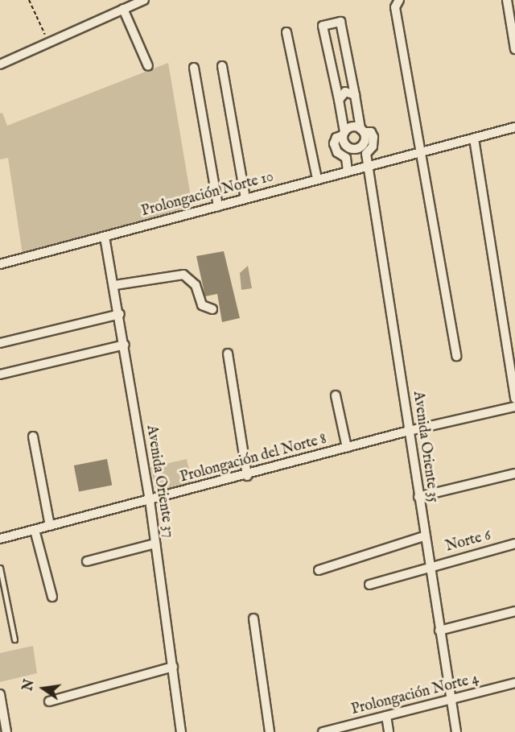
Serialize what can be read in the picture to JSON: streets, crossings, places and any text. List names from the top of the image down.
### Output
{
  "streets": {
    "street": [
      "Prolongación Norte 10",
      "Avenida Oriente 35",
      "Prolongación del Norte 8",
      "Avenida Oriente 37",
      "Norte 6",
      "Prolongación Norte 4"
    ]
  },
  "crossings": [
    ["Prolongación Norte 10", "Avenida Oriente 35"],
    ["Prolongación Norte 10", "Avenida Oriente 37"],
    ["Avenida Oriente 35", "Prolongación del Norte 8"],
    ["Avenida Oriente 35", "Norte 6"],
    ["Avenida Oriente 35", "Prolongación Norte 4"],
    ["Prolongación del Norte 8", "Avenida Oriente 37"]
  ],
  "north": "left"
}
